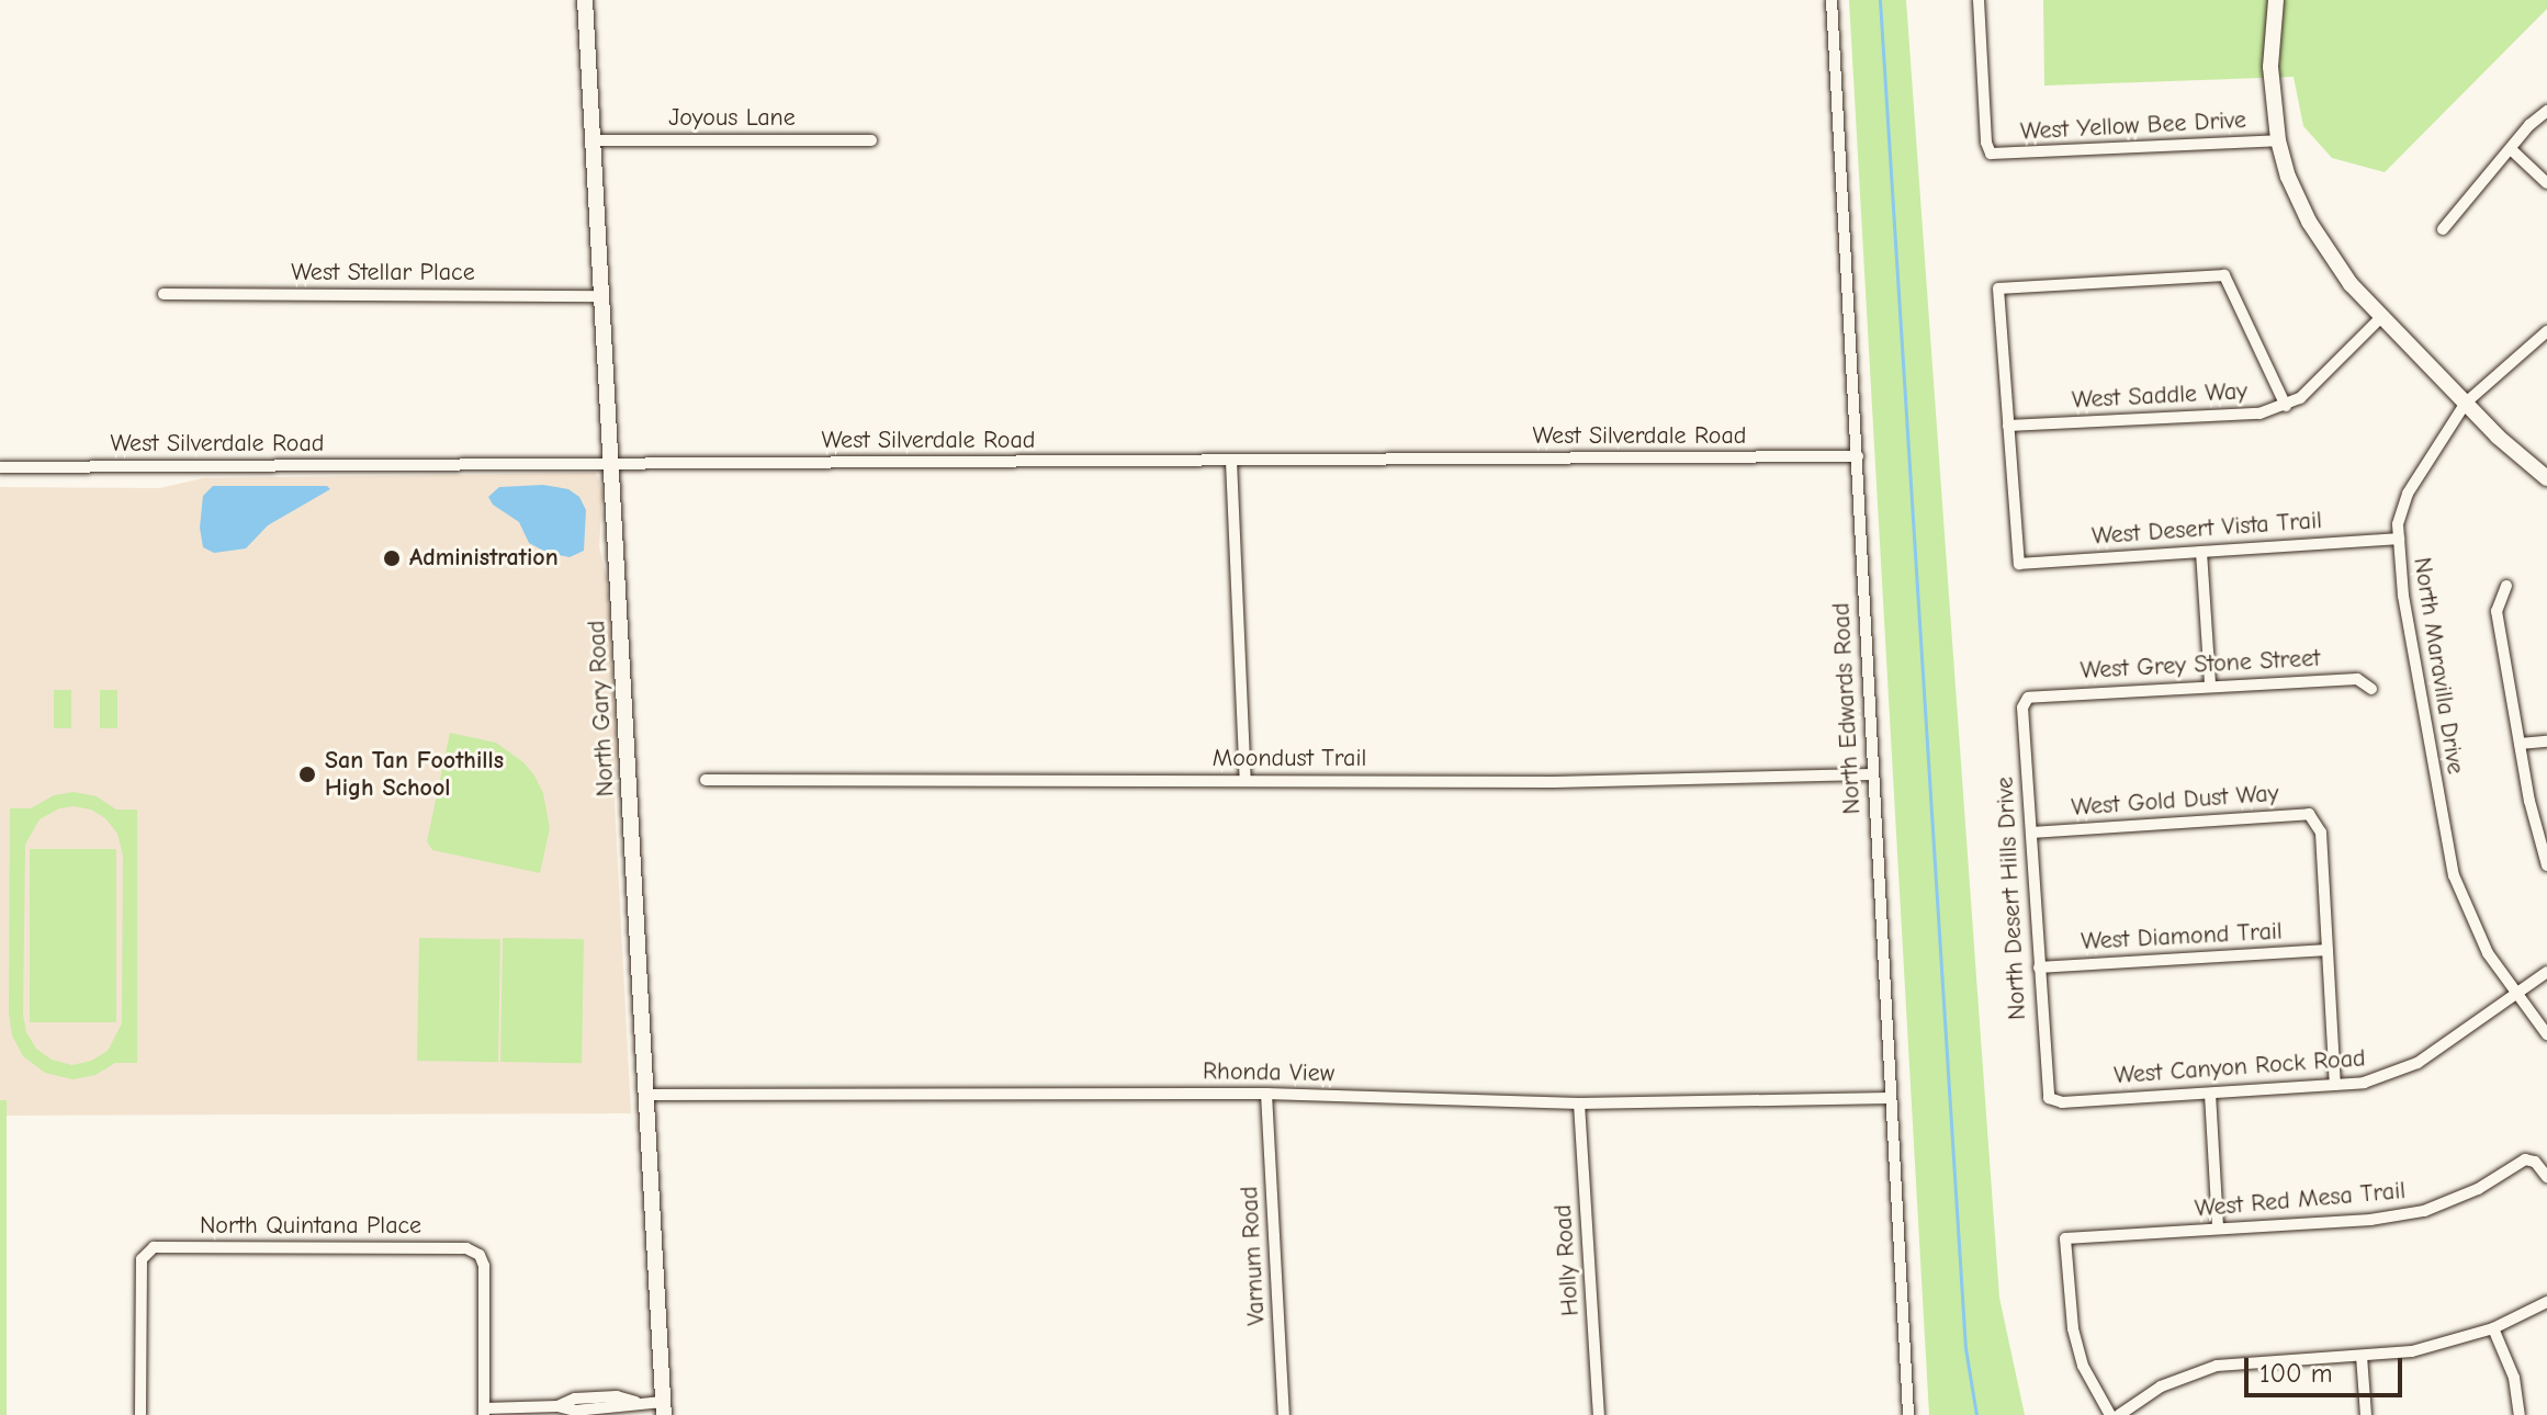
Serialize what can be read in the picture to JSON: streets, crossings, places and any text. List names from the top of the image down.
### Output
{
  "streets": {
    "street": [
      "Joyous Lane",
      "West Yellow Bee Drive",
      "West Stellar Place",
      "West Saddle Way",
      "West Silverdale Road",
      "West Desert Vista Trail",
      "West Grey Stone Street",
      "North Maravilla Drive",
      "North Gary Road",
      "North Edwards Road",
      "Moondust Trail",
      "West Gold Dust Way",
      "North Desert Hills Drive",
      "West Diamond Trail",
      "West Canyon Rock Road",
      "Rhonda View",
      "West Red Mesa Trail",
      "North Quintana Place",
      "Varnum Road",
      "Holly Road"
    ]
  },
  "crossings": [
    ["Joyous Lane", "North Gary Road"],
    ["West Stellar Place", "North Gary Road"],
    ["West Saddle Way", "West Desert Vista Trail"],
    ["West Silverdale Road", "North Gary Road"],
    ["West Silverdale Road", "North Edwards Road"],
    ["West Desert Vista Trail", "North Maravilla Drive"],
    ["West Grey Stone Street", "North Desert Hills Drive"],
    ["North Maravilla Drive", "West Canyon Rock Road"],
    ["North Gary Road", "Rhonda View"],
    ["North Edwards Road", "Moondust Trail"],
    ["North Edwards Road", "Rhonda View"],
    ["West Gold Dust Way", "North Desert Hills Drive"],
    ["West Gold Dust Way", "West Diamond Trail"],
    ["North Desert Hills Drive", "West Diamond Trail"],
    ["North Desert Hills Drive", "West Canyon Rock Road"],
    ["Rhonda View", "Varnum Road"],
    ["Rhonda View", "Holly Road"]
  ],
  "places": ["Administration", "San Tan Foothills High School"],
  "scale_bar": "100 m"
}
